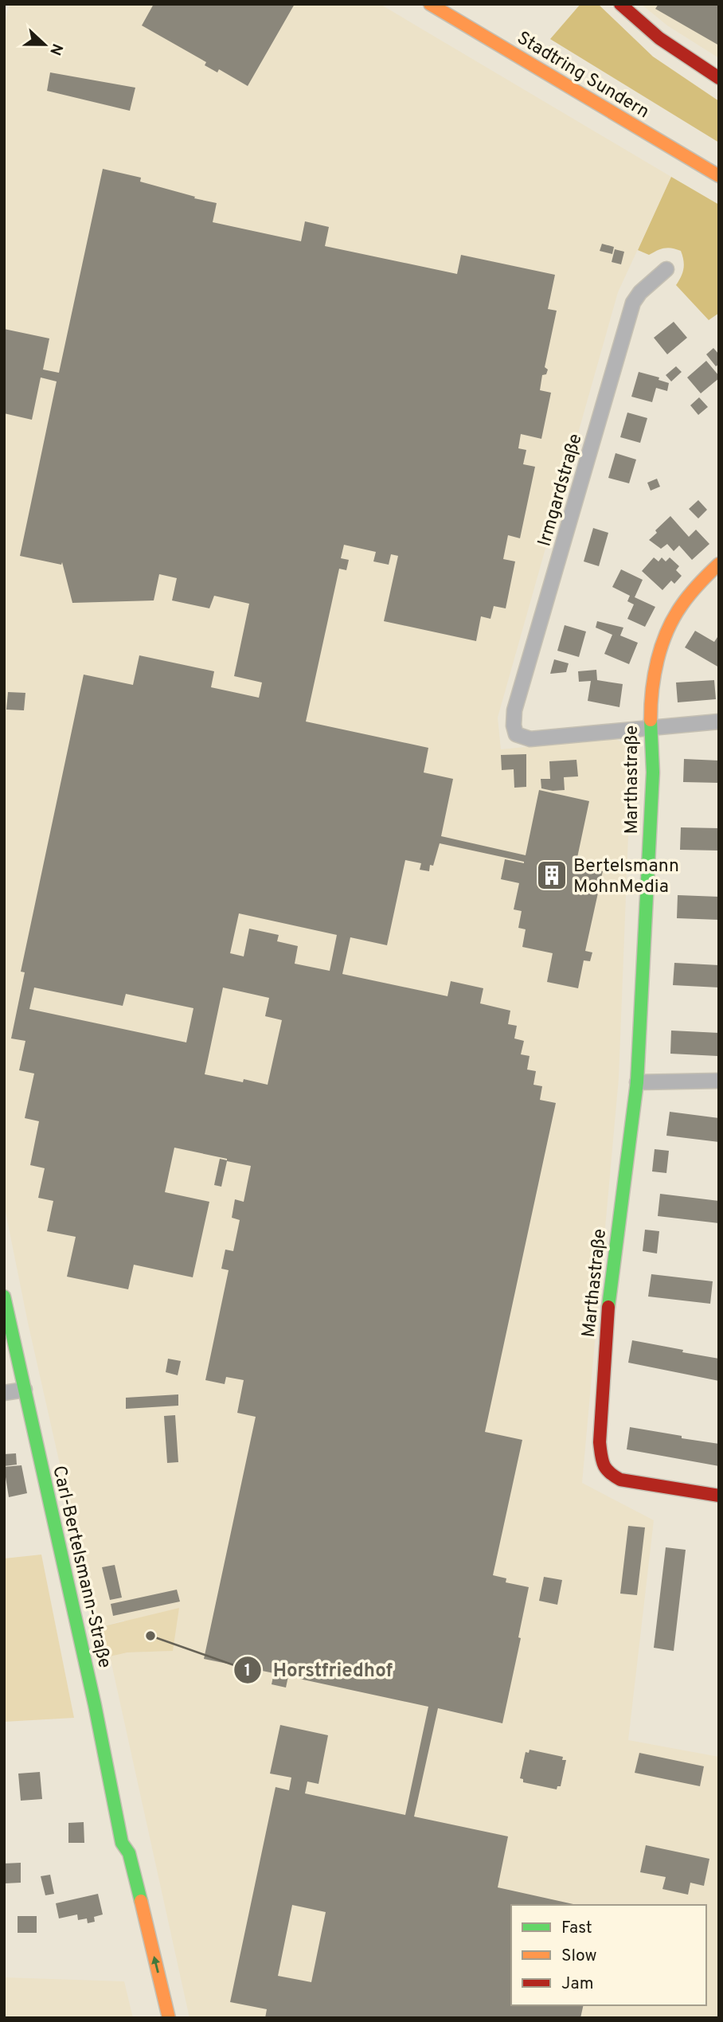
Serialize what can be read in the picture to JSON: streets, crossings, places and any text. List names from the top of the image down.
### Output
{
  "streets": {
    "main road": ["Stadtring Sundern", "Marthastraße", "Carl-Bertelsmann-Straße"],
    "street": ["Irmgardstraße"]
  },
  "crossings": [
    ["Irmgardstraße", "Marthastraße"]
  ],
  "places": {
    "building": ["Bertelsmann MohnMedia"],
    "other": ["Horstfriedhof"]
  },
  "legend": ["Fast", "Slow", "Jam"],
  "north": "right"
}
